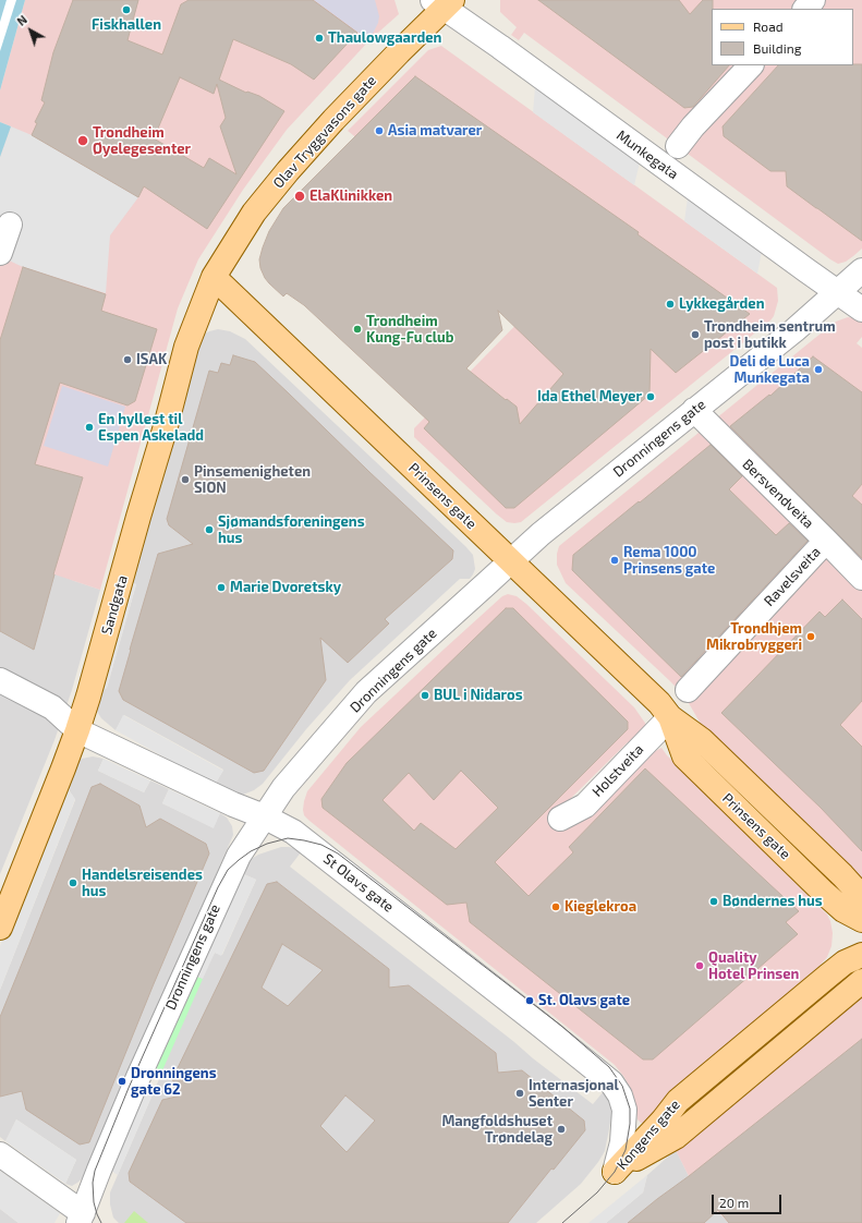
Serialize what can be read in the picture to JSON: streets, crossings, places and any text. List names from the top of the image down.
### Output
{
  "streets": {
    "main road": [
      "Olav Tryggvasons gate",
      "Prinsens gate",
      "Sandgata",
      "Kongens gate"
    ],
    "street": [
      "Munkegata",
      "Dronningens gate",
      "Bersvendveita",
      "Ravelsveita",
      "Holstveita",
      "St Olavs gate"
    ]
  },
  "crossings": [
    ["Olav Tryggvasons gate", "Munkegata"],
    ["Olav Tryggvasons gate", "Prinsens gate"],
    ["Olav Tryggvasons gate", "Sandgata"],
    ["Munkegata", "Dronningens gate"],
    ["Dronningens gate", "Bersvendveita"],
    ["Dronningens gate", "Prinsens gate"],
    ["Dronningens gate", "St Olavs gate"],
    ["Bersvendveita", "Ravelsveita"],
    ["Prinsens gate", "Sandgata"],
    ["Prinsens gate", "Holstveita"],
    ["Sandgata", "St Olavs gate"],
    ["St Olavs gate", "Kongens gate"]
  ],
  "places": [
    "Fiskhallen",
    "Thaulowgaarden",
    "Asia matvarer",
    "Trondheim Øyelegesenter",
    "ElaKlinikken",
    "Lykkegården",
    "Trondheim Kung-Fu club",
    "Trondheim sentrum post i butikk",
    "ISAK",
    "Deli de Luca Munkegata",
    "Ida Ethel Meyer",
    "En hyllest til Espen Askeladd",
    "Pinsemenigheten SION",
    "Sjømandsforeningens hus",
    "Rema 1000 Prinsens gate",
    "Marie Dvoretsky",
    "Trondhjem Mikrobryggeri",
    "BUL i Nidaros",
    "Handelsreisendes hus",
    "Bøndernes hus",
    "Kieglekroa",
    "Quality Hotel Prinsen",
    "St. Olavs gate",
    "Dronningens gate 62",
    "Internasjonal Senter",
    "Mangfoldshuset Trøndelag"
  ],
  "legend": ["Road", "Building"],
  "scale_bar": "20 m",
  "north": "top left"
}
